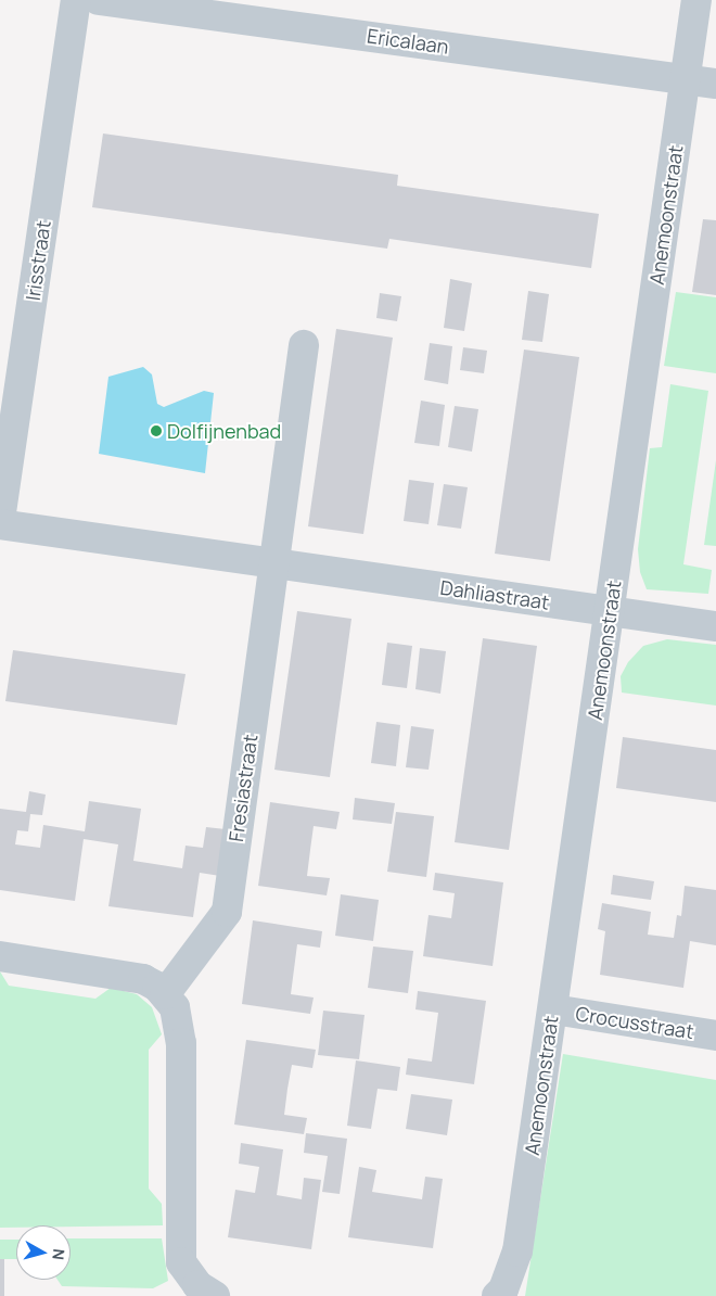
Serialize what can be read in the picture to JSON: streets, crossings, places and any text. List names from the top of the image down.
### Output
{
  "streets": {
    "street": [
      "Ericalaan",
      "Anemoonstraat",
      "Irisstraat",
      "Dahliastraat",
      "Fresiastraat",
      "Crocusstraat"
    ]
  },
  "crossings": [
    ["Ericalaan", "Anemoonstraat"],
    ["Anemoonstraat", "Dahliastraat"],
    ["Anemoonstraat", "Crocusstraat"],
    ["Irisstraat", "Dahliastraat"],
    ["Dahliastraat", "Fresiastraat"]
  ],
  "places": ["Dolfijnenbad"],
  "north": "right"
}
